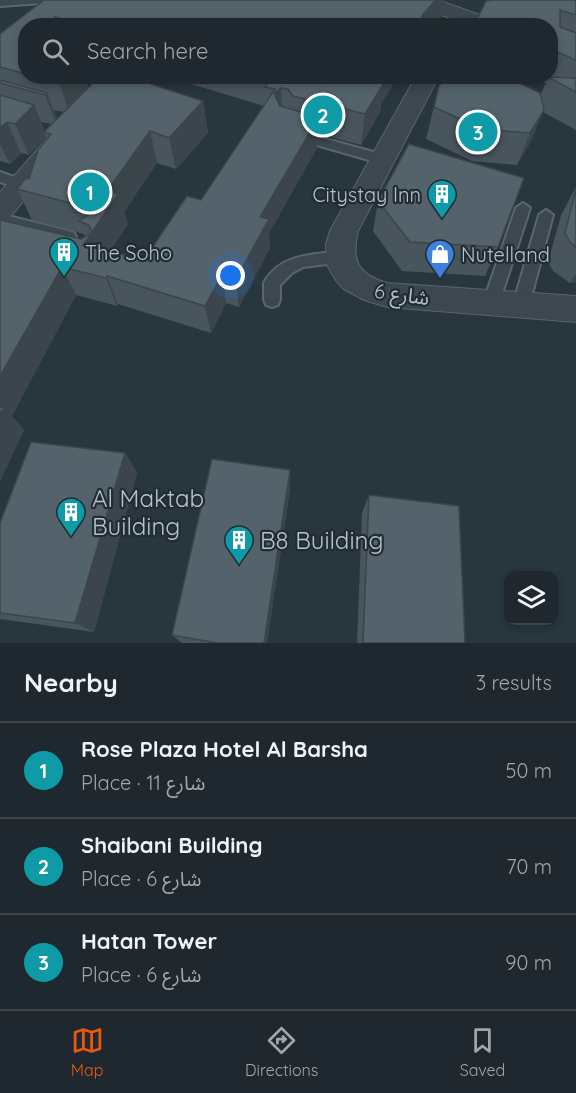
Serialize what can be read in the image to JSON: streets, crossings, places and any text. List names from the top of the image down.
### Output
{
  "streets": {
    "street": ["شارع 6"]
  },
  "places": {
    "building": [
      "Citystay Inn",
      "The Soho",
      "Al Maktab Building",
      "B8 Building"
    ],
    "shop": ["Nutelland"]
  },
  "page": {
    "search": "Search here",
    "pins": ["2", "3", "1"],
    "heading": ["Nearby", "3 results"],
    "list": [
      {
        "mark": "1",
        "name": "Rose Plaza Hotel Al Barsha",
        "note": "Place · شارع 11",
        "value": "50 m"
      },
      {
        "mark": "2",
        "name": "Shaibani Building",
        "note": "Place · شارع 6",
        "value": "70 m"
      },
      {
        "mark": "3",
        "name": "Hatan Tower",
        "note": "Place · شارع 6",
        "value": "90 m"
      }
    ],
    "nav": ["Map", "Directions", "Saved"]
  }
}
